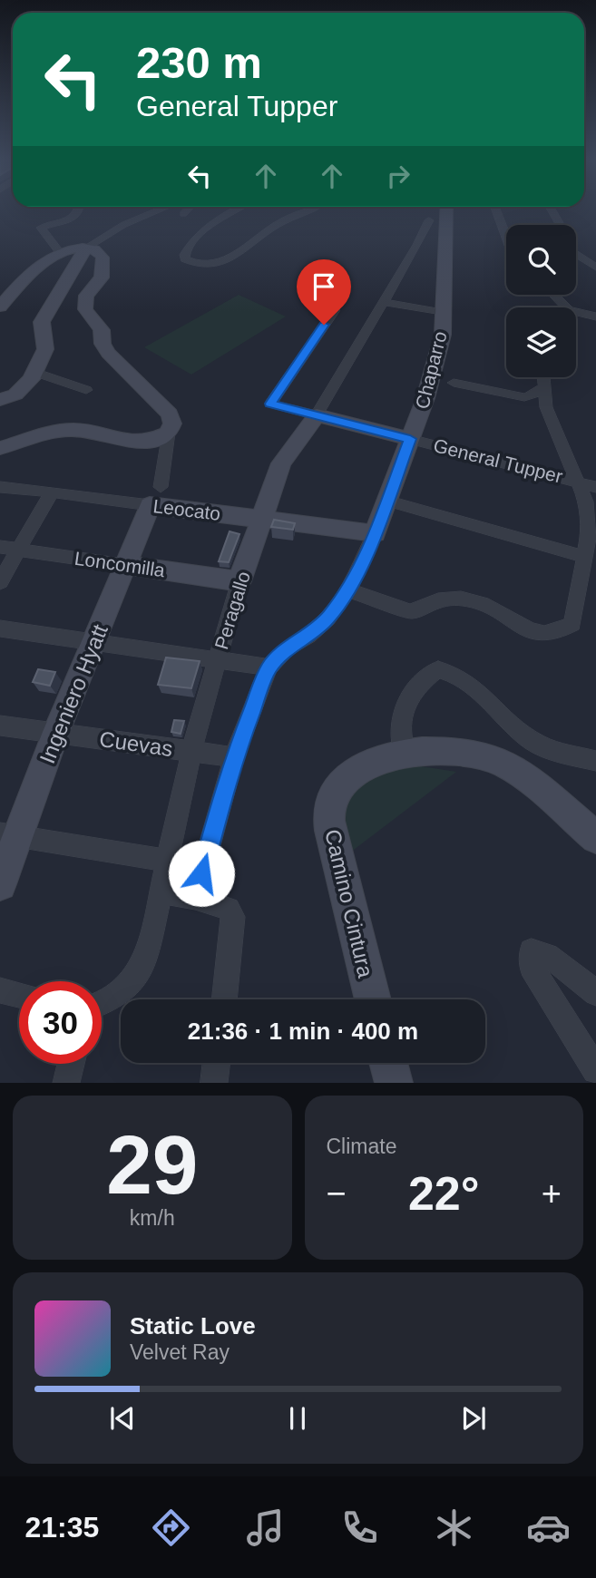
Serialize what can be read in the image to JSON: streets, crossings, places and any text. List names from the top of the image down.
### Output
{
  "streets": {
    "street": [
      "Chaparro",
      "General Tupper",
      "Leocato",
      "Loncomilla",
      "Peragallo",
      "Ingeniero Hyatt",
      "Cuevas",
      "Camino Cintura"
    ]
  },
  "crossings": [
    ["Chaparro", "General Tupper"],
    ["Chaparro", "Leocato"],
    ["Chaparro", "Cuevas"],
    ["General Tupper", "Peragallo"],
    ["Leocato", "Peragallo"],
    ["Leocato", "Ingeniero Hyatt"],
    ["Loncomilla", "Peragallo"],
    ["Loncomilla", "Ingeniero Hyatt"],
    ["Peragallo", "Cuevas"],
    ["Ingeniero Hyatt", "Cuevas"]
  ],
  "page": {
    "turn": ["230 m", "General Tupper"],
    "limit": "30",
    "trip": "21:36 · 1 min · 400 m",
    "tile": [
      ["29", "km/h"],
      "Climate"
    ],
    "heat": ["−", "22°", "+"],
    "song": ["Static Love", "Velvet Ray"],
    "tabs": "21:35"
  }
}
